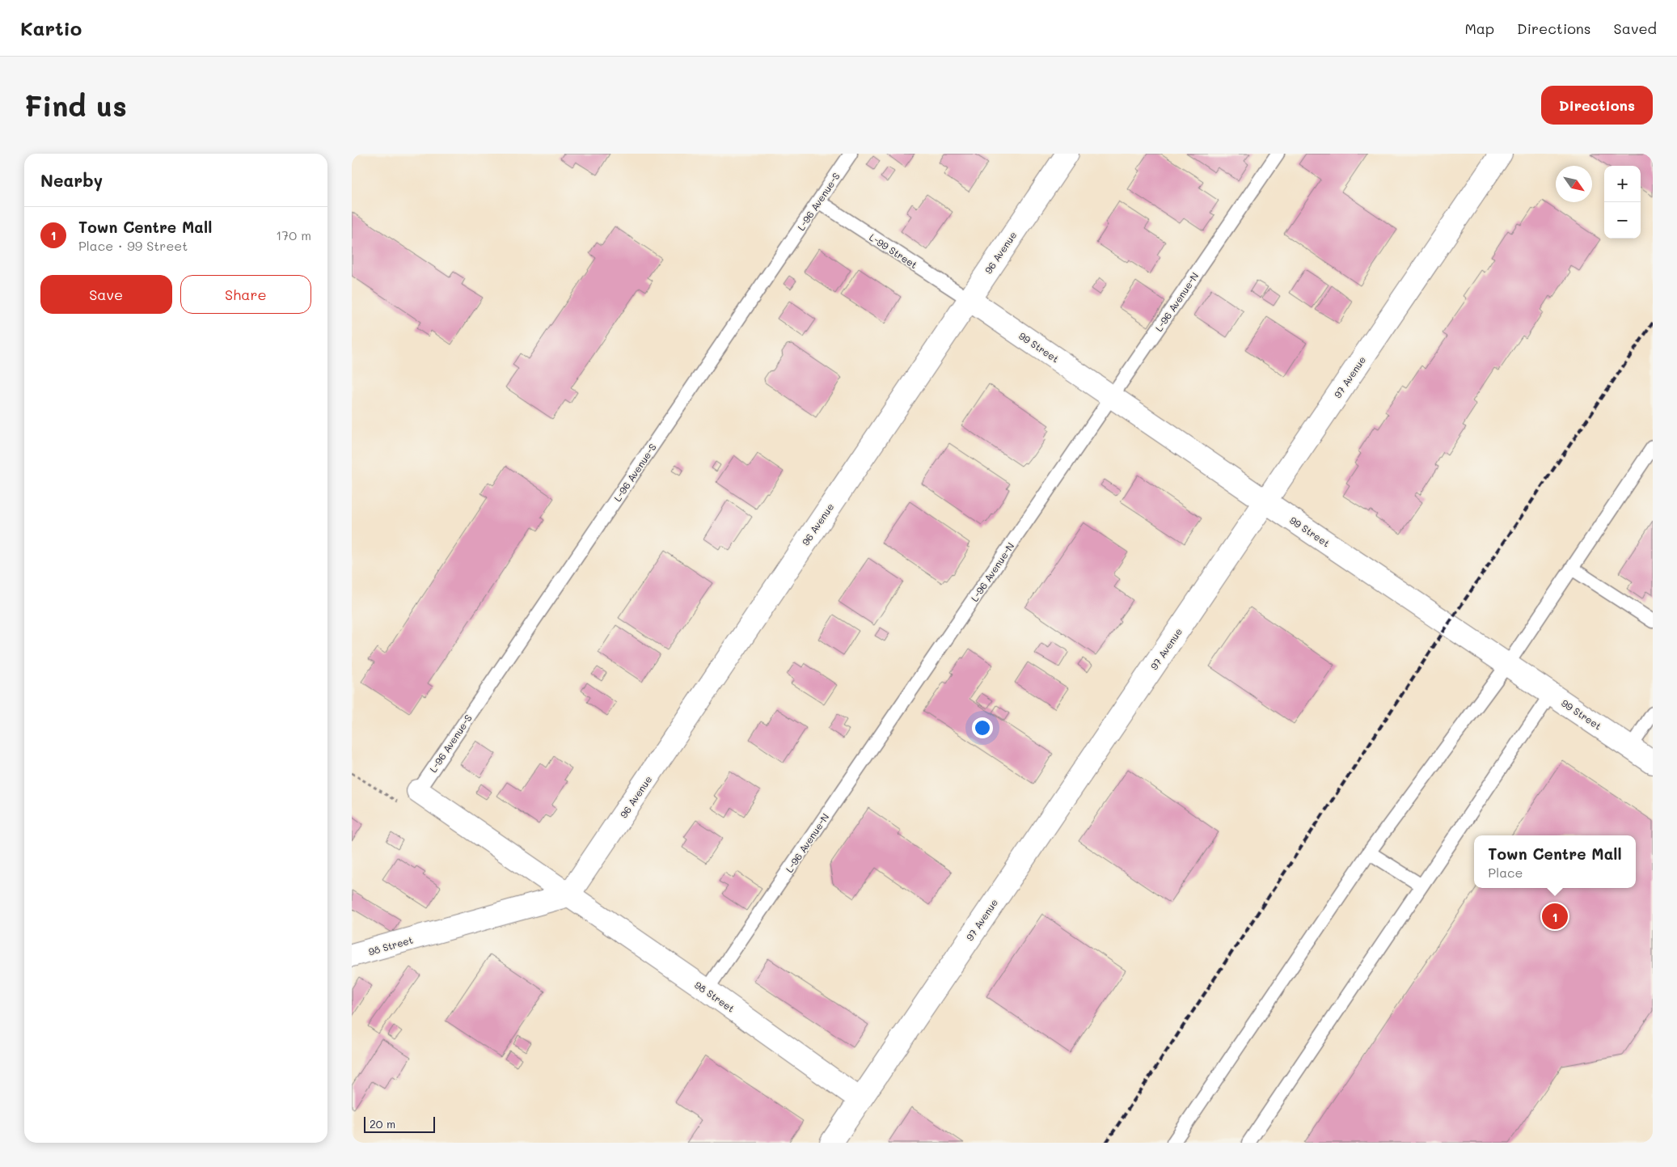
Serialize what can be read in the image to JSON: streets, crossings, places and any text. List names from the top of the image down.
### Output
{
  "streets": {
    "street": [
      "96 Avenue",
      "99 Street",
      "97 Avenue",
      "98 Street"
    ],
    "lane": ["L-96 Avenue-S", "L-99 Street", "L-96 Avenue-N"]
  },
  "crossings": [
    ["L-96 Avenue-S", "L-99 Street"],
    ["L-96 Avenue-S", "98 Street"],
    ["L-99 Street", "96 Avenue"],
    ["L-99 Street", "99 Street"],
    ["96 Avenue", "99 Street"],
    ["96 Avenue", "98 Street"],
    ["L-96 Avenue-N", "99 Street"],
    ["L-96 Avenue-N", "98 Street"],
    ["99 Street", "97 Avenue"],
    ["97 Avenue", "98 Street"]
  ],
  "scale_bar": "20 m",
  "north": "bottom right",
  "page": {
    "header": "Kartio",
    "nav": ["Map", "Directions", "Saved"],
    "buttons": [
      "Directions",
      ["Save", "Share"]
    ],
    "title": "Find us",
    "heading": "Nearby",
    "map_buttons": ["+", "−"],
    "list": [
      {
        "mark": "1",
        "name": "Town Centre Mall",
        "note": "Place · 99 Street",
        "value": "170 m"
      }
    ],
    "popup": ["Town Centre Mall", "Place"],
    "pins": "1",
    "scale": "20 m"
  }
}
